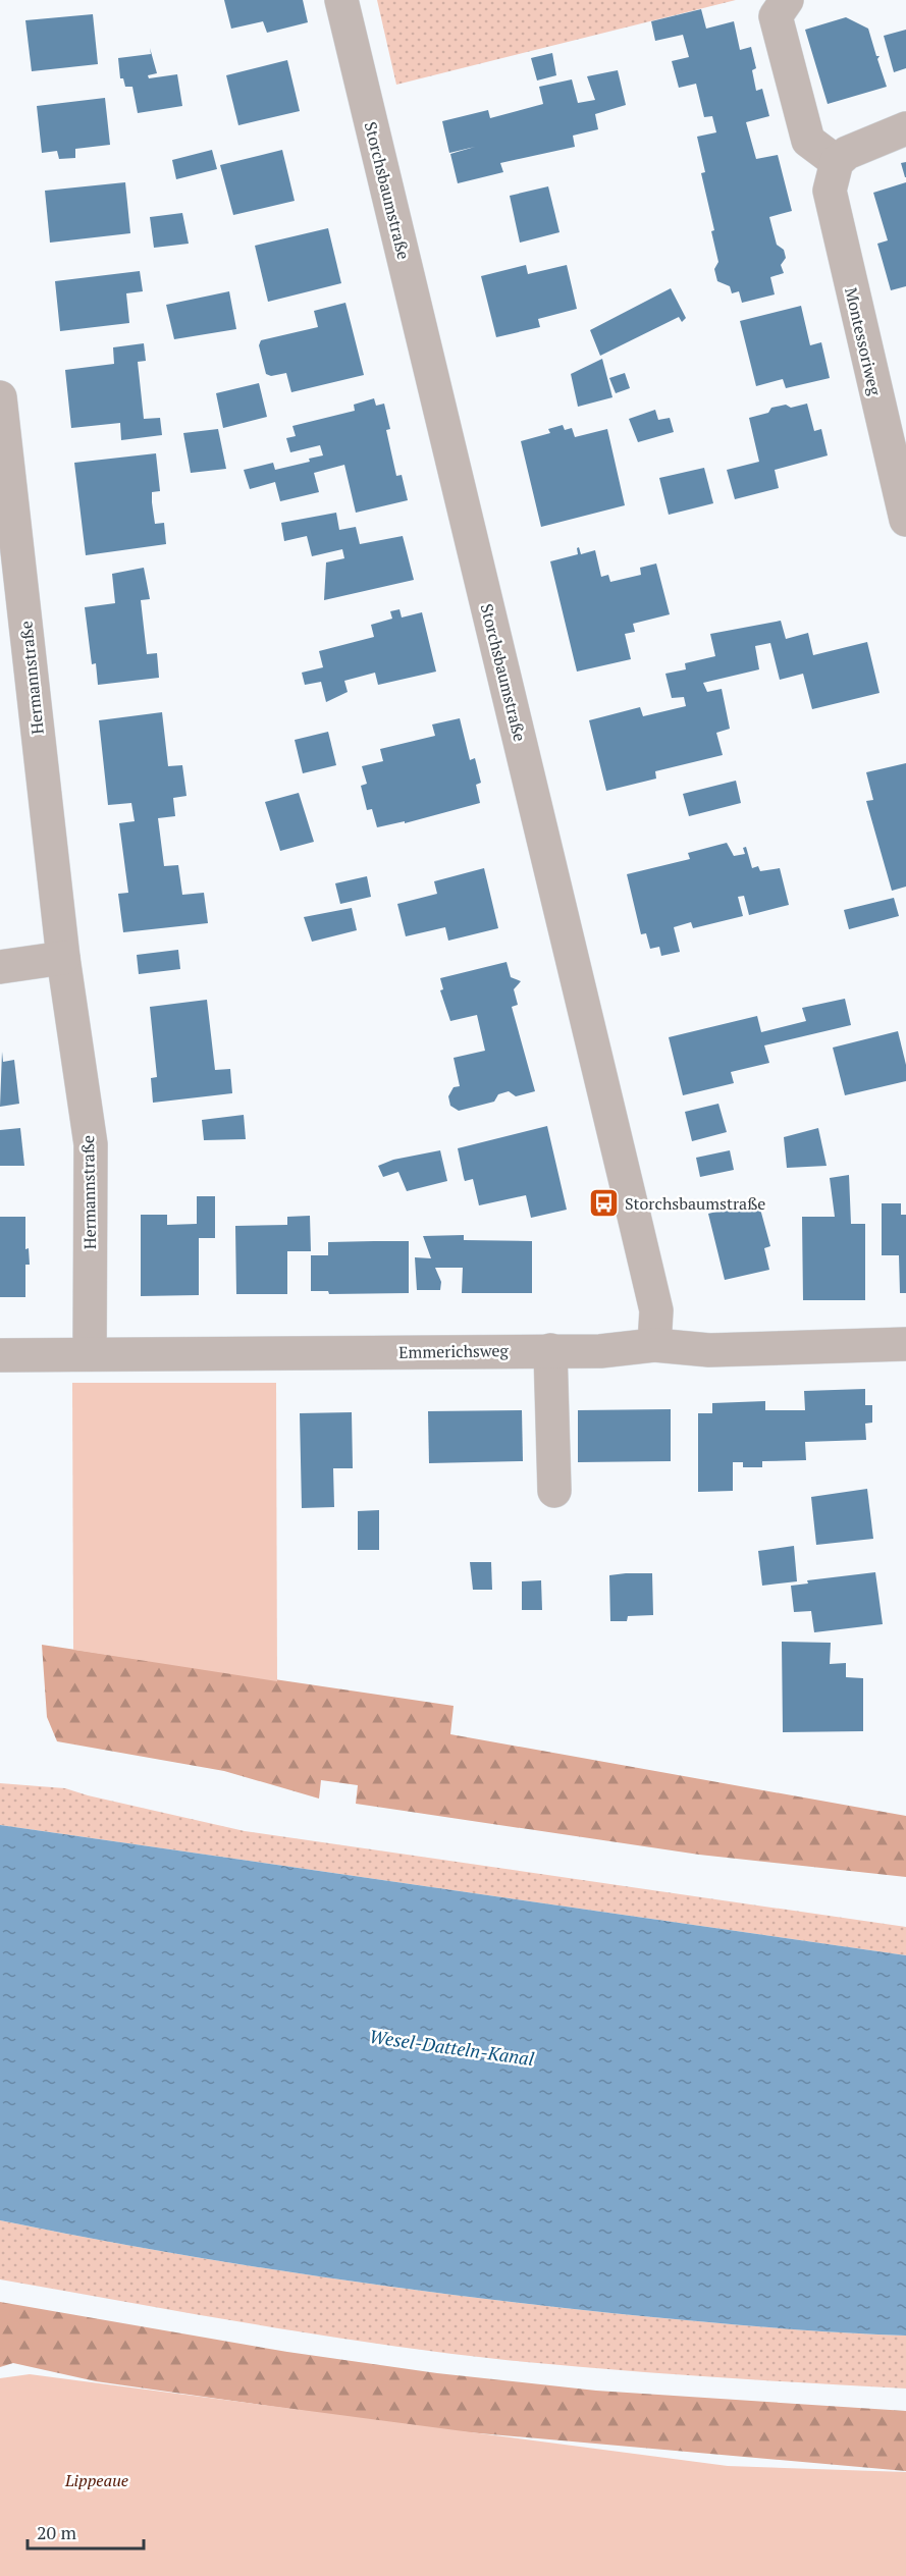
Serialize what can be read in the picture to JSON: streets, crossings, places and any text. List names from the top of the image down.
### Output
{
  "streets": {
    "street": [
      "Storchsbaumstraße",
      "Montessoriweg",
      "Hermannstraße",
      "Emmerichsweg"
    ]
  },
  "crossings": [
    ["Storchsbaumstraße", "Emmerichsweg"],
    ["Hermannstraße", "Emmerichsweg"]
  ],
  "water": ["Wesel-Datteln-Kanal"],
  "parks": ["Lippeaue"],
  "places": {
    "bus stop": ["Storchsbaumstraße"]
  },
  "scale_bar": "20 m"
}
